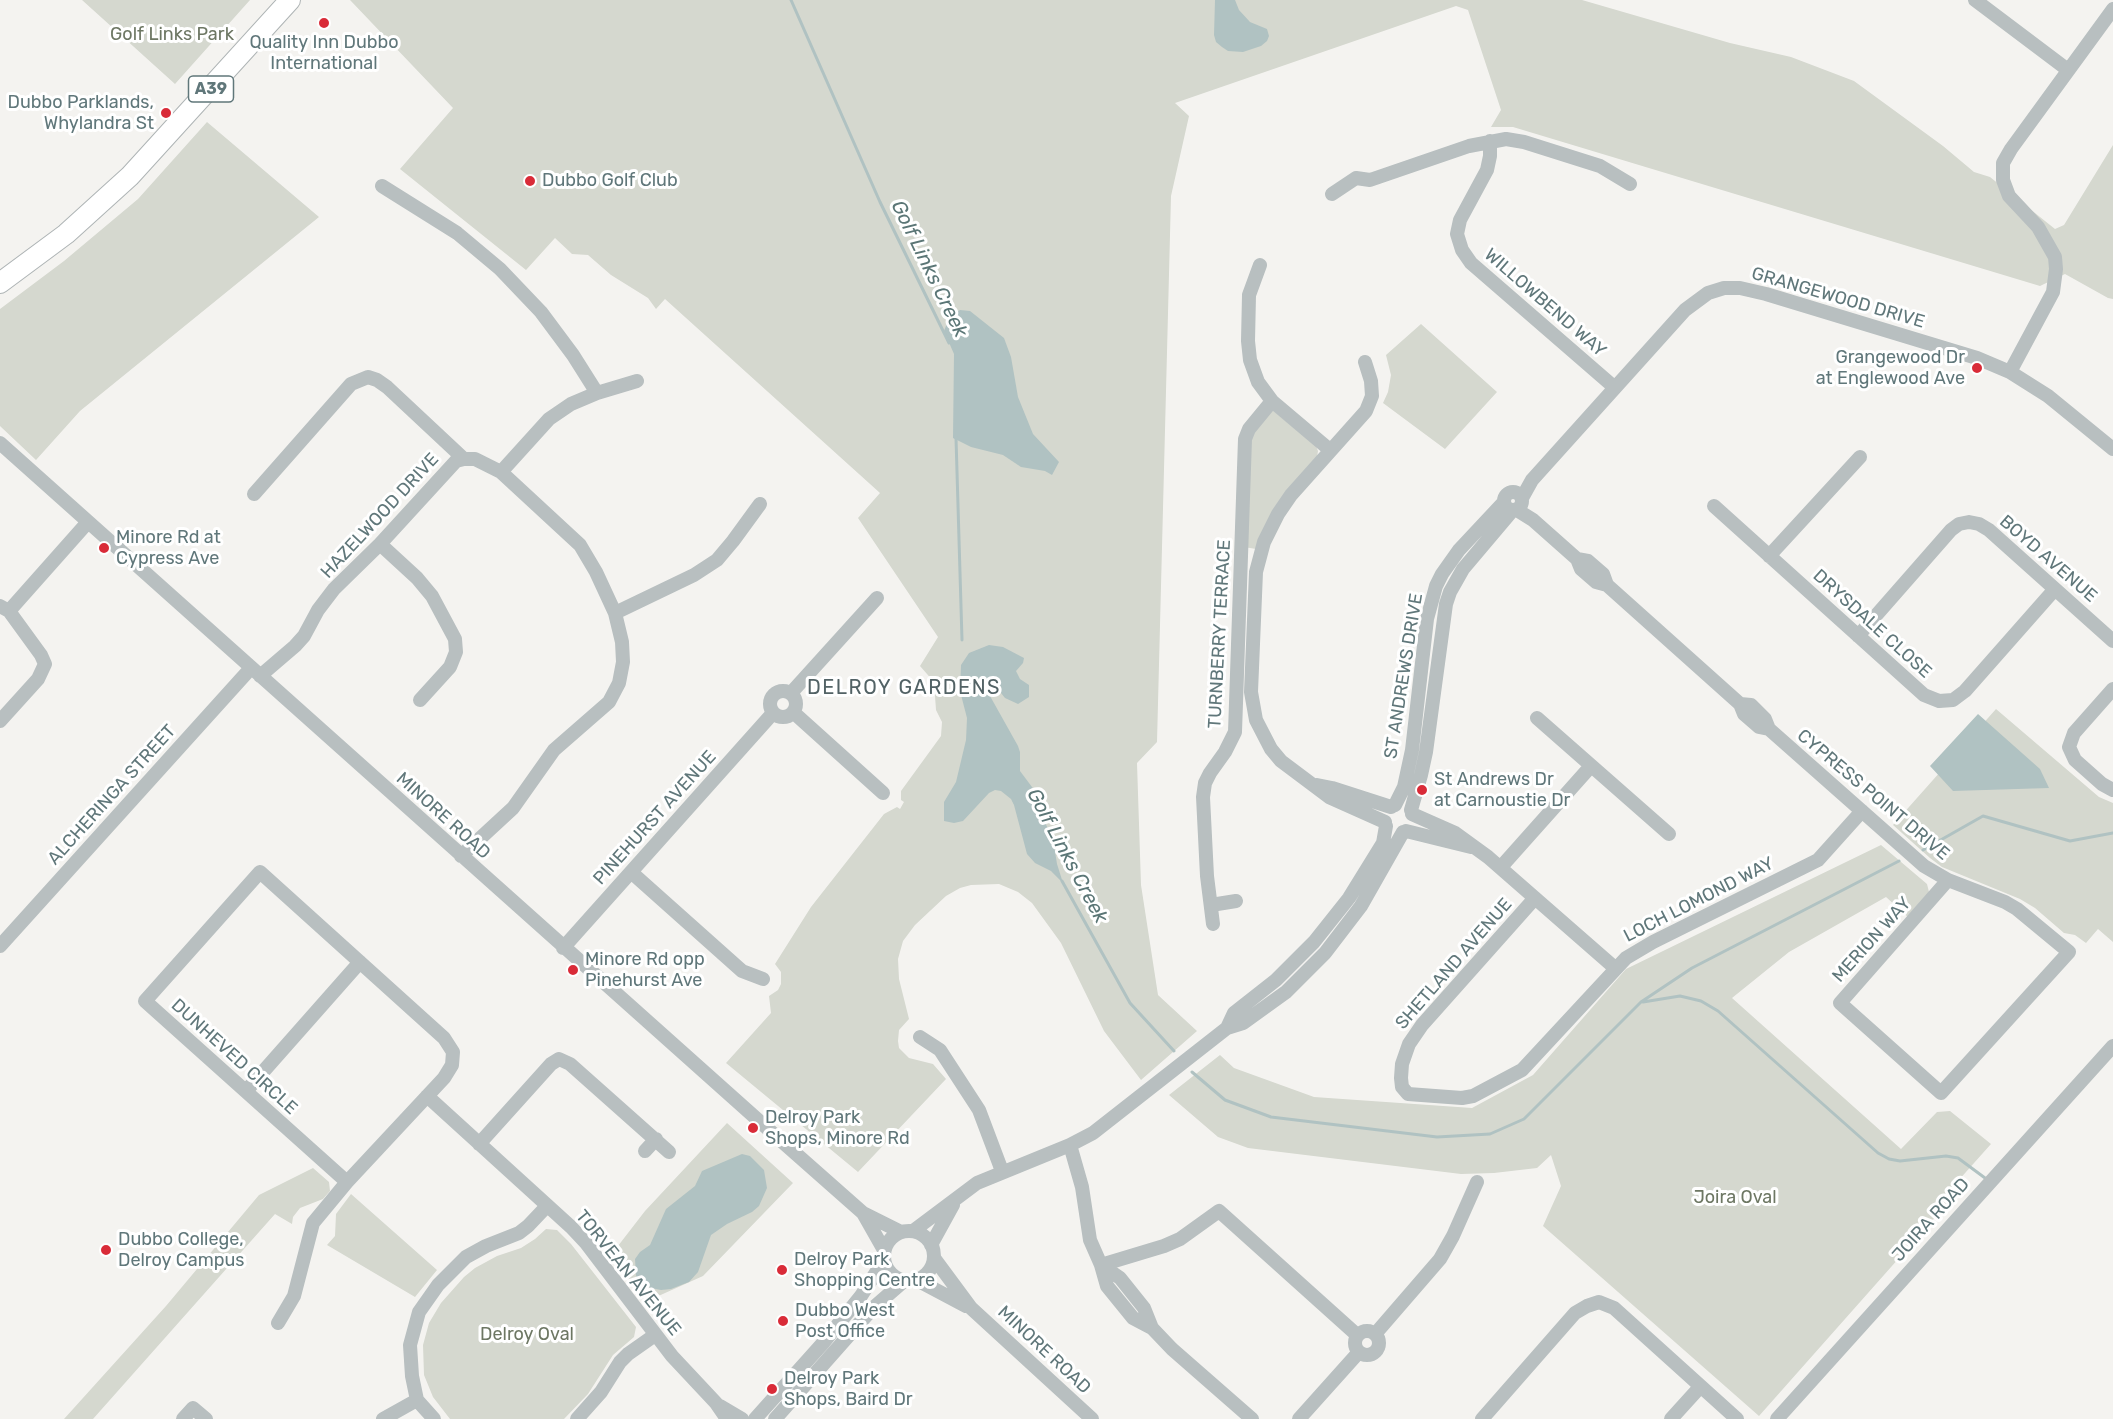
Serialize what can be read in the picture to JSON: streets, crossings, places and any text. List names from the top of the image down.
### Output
{
  "streets": {
    "highway": ["A39"],
    "street": [
      "GRANGEWOOD DRIVE",
      "WILLOWBEND WAY",
      "HAZELWOOD DRIVE",
      "BOYD AVENUE",
      "DRYSDALE CLOSE",
      "TURNBERRY TERRACE",
      "ST ANDREWS DRIVE",
      "ALCHERINGA STREET",
      "CYPRESS POINT DRIVE",
      "MINORE ROAD",
      "PINEHURST AVENUE",
      "LOCH LOMOND WAY",
      "MERION WAY",
      "SHETLAND AVENUE",
      "DUNHEVED CIRCLE",
      "JOIRA ROAD",
      "TORVEAN AVENUE"
    ]
  },
  "crossings": [
    ["GRANGEWOOD DRIVE", "WILLOWBEND WAY"],
    ["GRANGEWOOD DRIVE", "ST ANDREWS DRIVE"],
    ["GRANGEWOOD DRIVE", "CYPRESS POINT DRIVE"],
    ["HAZELWOOD DRIVE", "ALCHERINGA STREET"],
    ["HAZELWOOD DRIVE", "MINORE ROAD"],
    ["BOYD AVENUE", "DRYSDALE CLOSE"],
    ["ST ANDREWS DRIVE", "CYPRESS POINT DRIVE"],
    ["ALCHERINGA STREET", "MINORE ROAD"],
    ["CYPRESS POINT DRIVE", "LOCH LOMOND WAY"],
    ["CYPRESS POINT DRIVE", "MERION WAY"],
    ["MINORE ROAD", "PINEHURST AVENUE"],
    ["LOCH LOMOND WAY", "SHETLAND AVENUE"],
    ["DUNHEVED CIRCLE", "TORVEAN AVENUE"]
  ],
  "districts": ["DELROY GARDENS"],
  "water": ["Golf Links Creek"],
  "parks": ["Golf Links Park", "Joira Oval", "Delroy Oval"],
  "places": [
    "Quality Inn Dubbo International",
    "Dubbo Parklands, Whylandra St",
    "Dubbo Golf Club",
    "Grangewood Dr at Englewood Ave",
    "Minore Rd at Cypress Ave",
    "St Andrews Dr at Carnoustie Dr",
    "Minore Rd opp Pinehurst Ave",
    "Delroy Park Shops, Minore Rd",
    "Dubbo College, Delroy Campus",
    "Delroy Park Shopping Centre",
    "Dubbo West Post Office",
    "Delroy Park Shops, Baird Dr"
  ]
}
